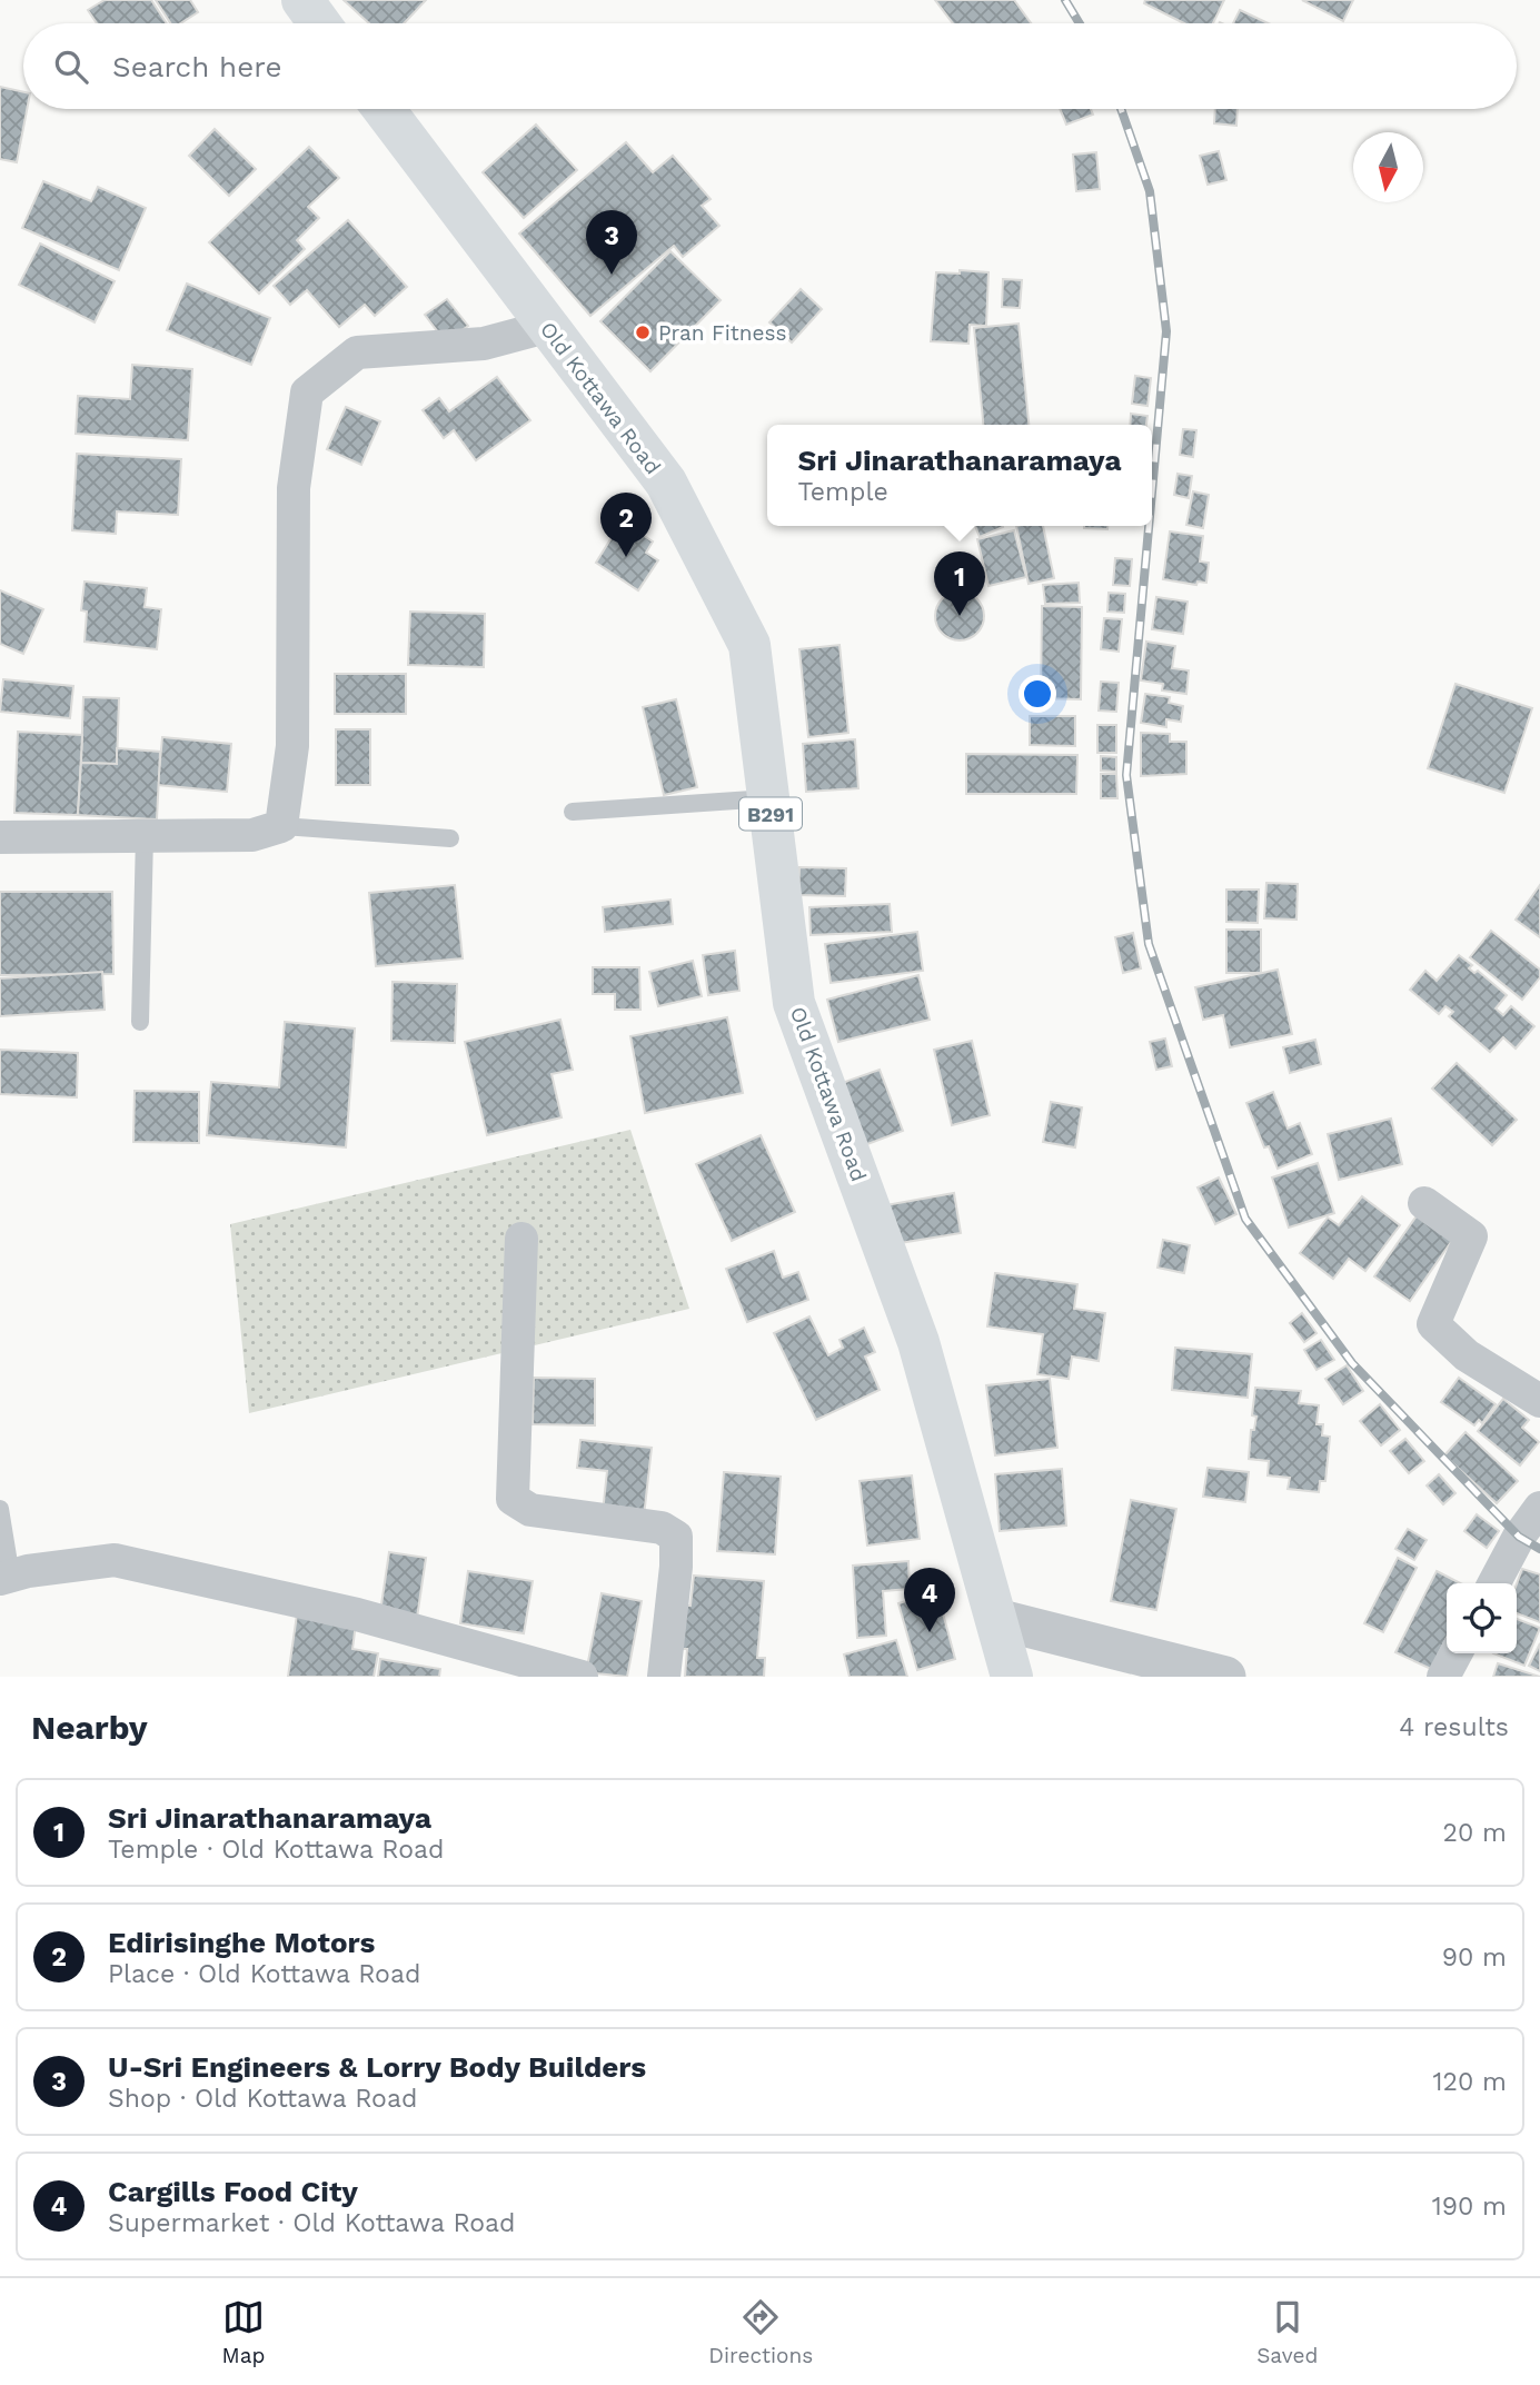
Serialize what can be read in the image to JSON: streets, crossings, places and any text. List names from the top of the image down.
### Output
{
  "streets": {
    "main road": ["Old Kottawa Road", "B291"]
  },
  "places": ["Pran Fitness"],
  "north": "bottom",
  "page": {
    "search": "Search here",
    "pins": [
      "3",
      "2",
      "1",
      "4"
    ],
    "popup": ["Sri Jinarathanaramaya", "Temple"],
    "heading": ["Nearby", "4 results"],
    "list": [
      {
        "mark": "1",
        "name": "Sri Jinarathanaramaya",
        "note": "Temple · Old Kottawa Road",
        "value": "20 m"
      },
      {
        "mark": "2",
        "name": "Edirisinghe Motors",
        "note": "Place · Old Kottawa Road",
        "value": "90 m"
      },
      {
        "mark": "3",
        "name": "U-Sri Engineers & Lorry Body Builders",
        "note": "Shop · Old Kottawa Road",
        "value": "120 m"
      },
      {
        "mark": "4",
        "name": "Cargills Food City",
        "note": "Supermarket · Old Kottawa Road",
        "value": "190 m"
      }
    ],
    "nav": ["Map", "Directions", "Saved"]
  }
}
